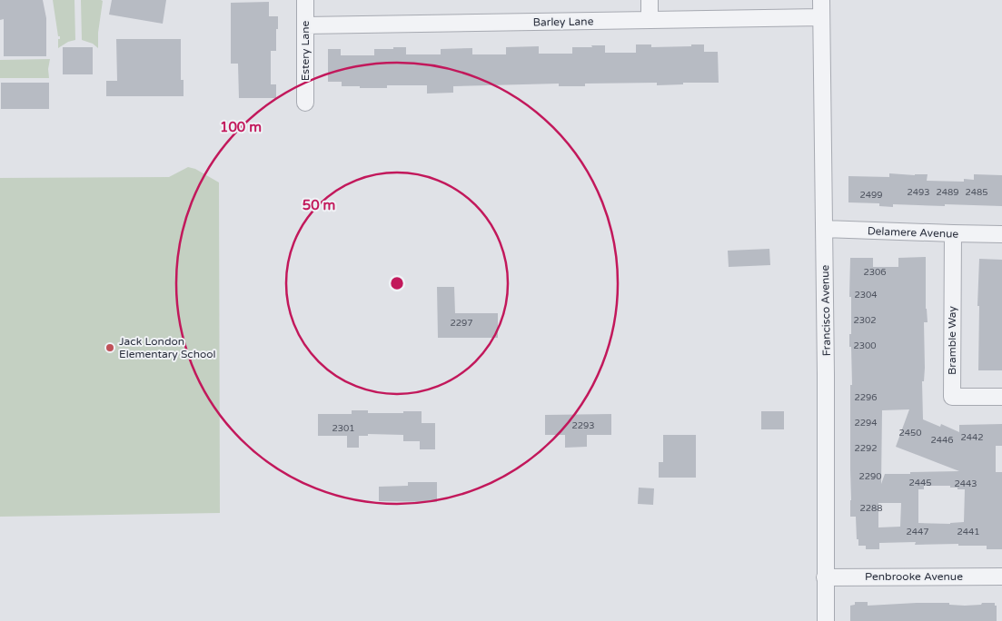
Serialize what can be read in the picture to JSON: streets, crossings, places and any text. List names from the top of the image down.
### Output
{
  "streets": {
    "street": [
      "Barley Lane",
      "Estery Lane",
      "Delamere Avenue",
      "Francisco Avenue",
      "Bramble Way",
      "Penbrooke Avenue"
    ]
  },
  "crossings": [
    ["Barley Lane", "Estery Lane"],
    ["Barley Lane", "Francisco Avenue"],
    ["Delamere Avenue", "Francisco Avenue"],
    ["Delamere Avenue", "Bramble Way"],
    ["Francisco Avenue", "Penbrooke Avenue"]
  ],
  "places": ["Jack London Elementary School"],
  "house_numbers": [
    "2493",
    "2489",
    "2485",
    "2499",
    "2306",
    "2304",
    "2302",
    "2297",
    "2300",
    "2296",
    "2294",
    "2293",
    "2301",
    "2450",
    "2442",
    "2446",
    "2292",
    "2290",
    "2445",
    "2443",
    "2288",
    "2447",
    "2441"
  ],
  "rings": ["100 m", "50 m"]
}
